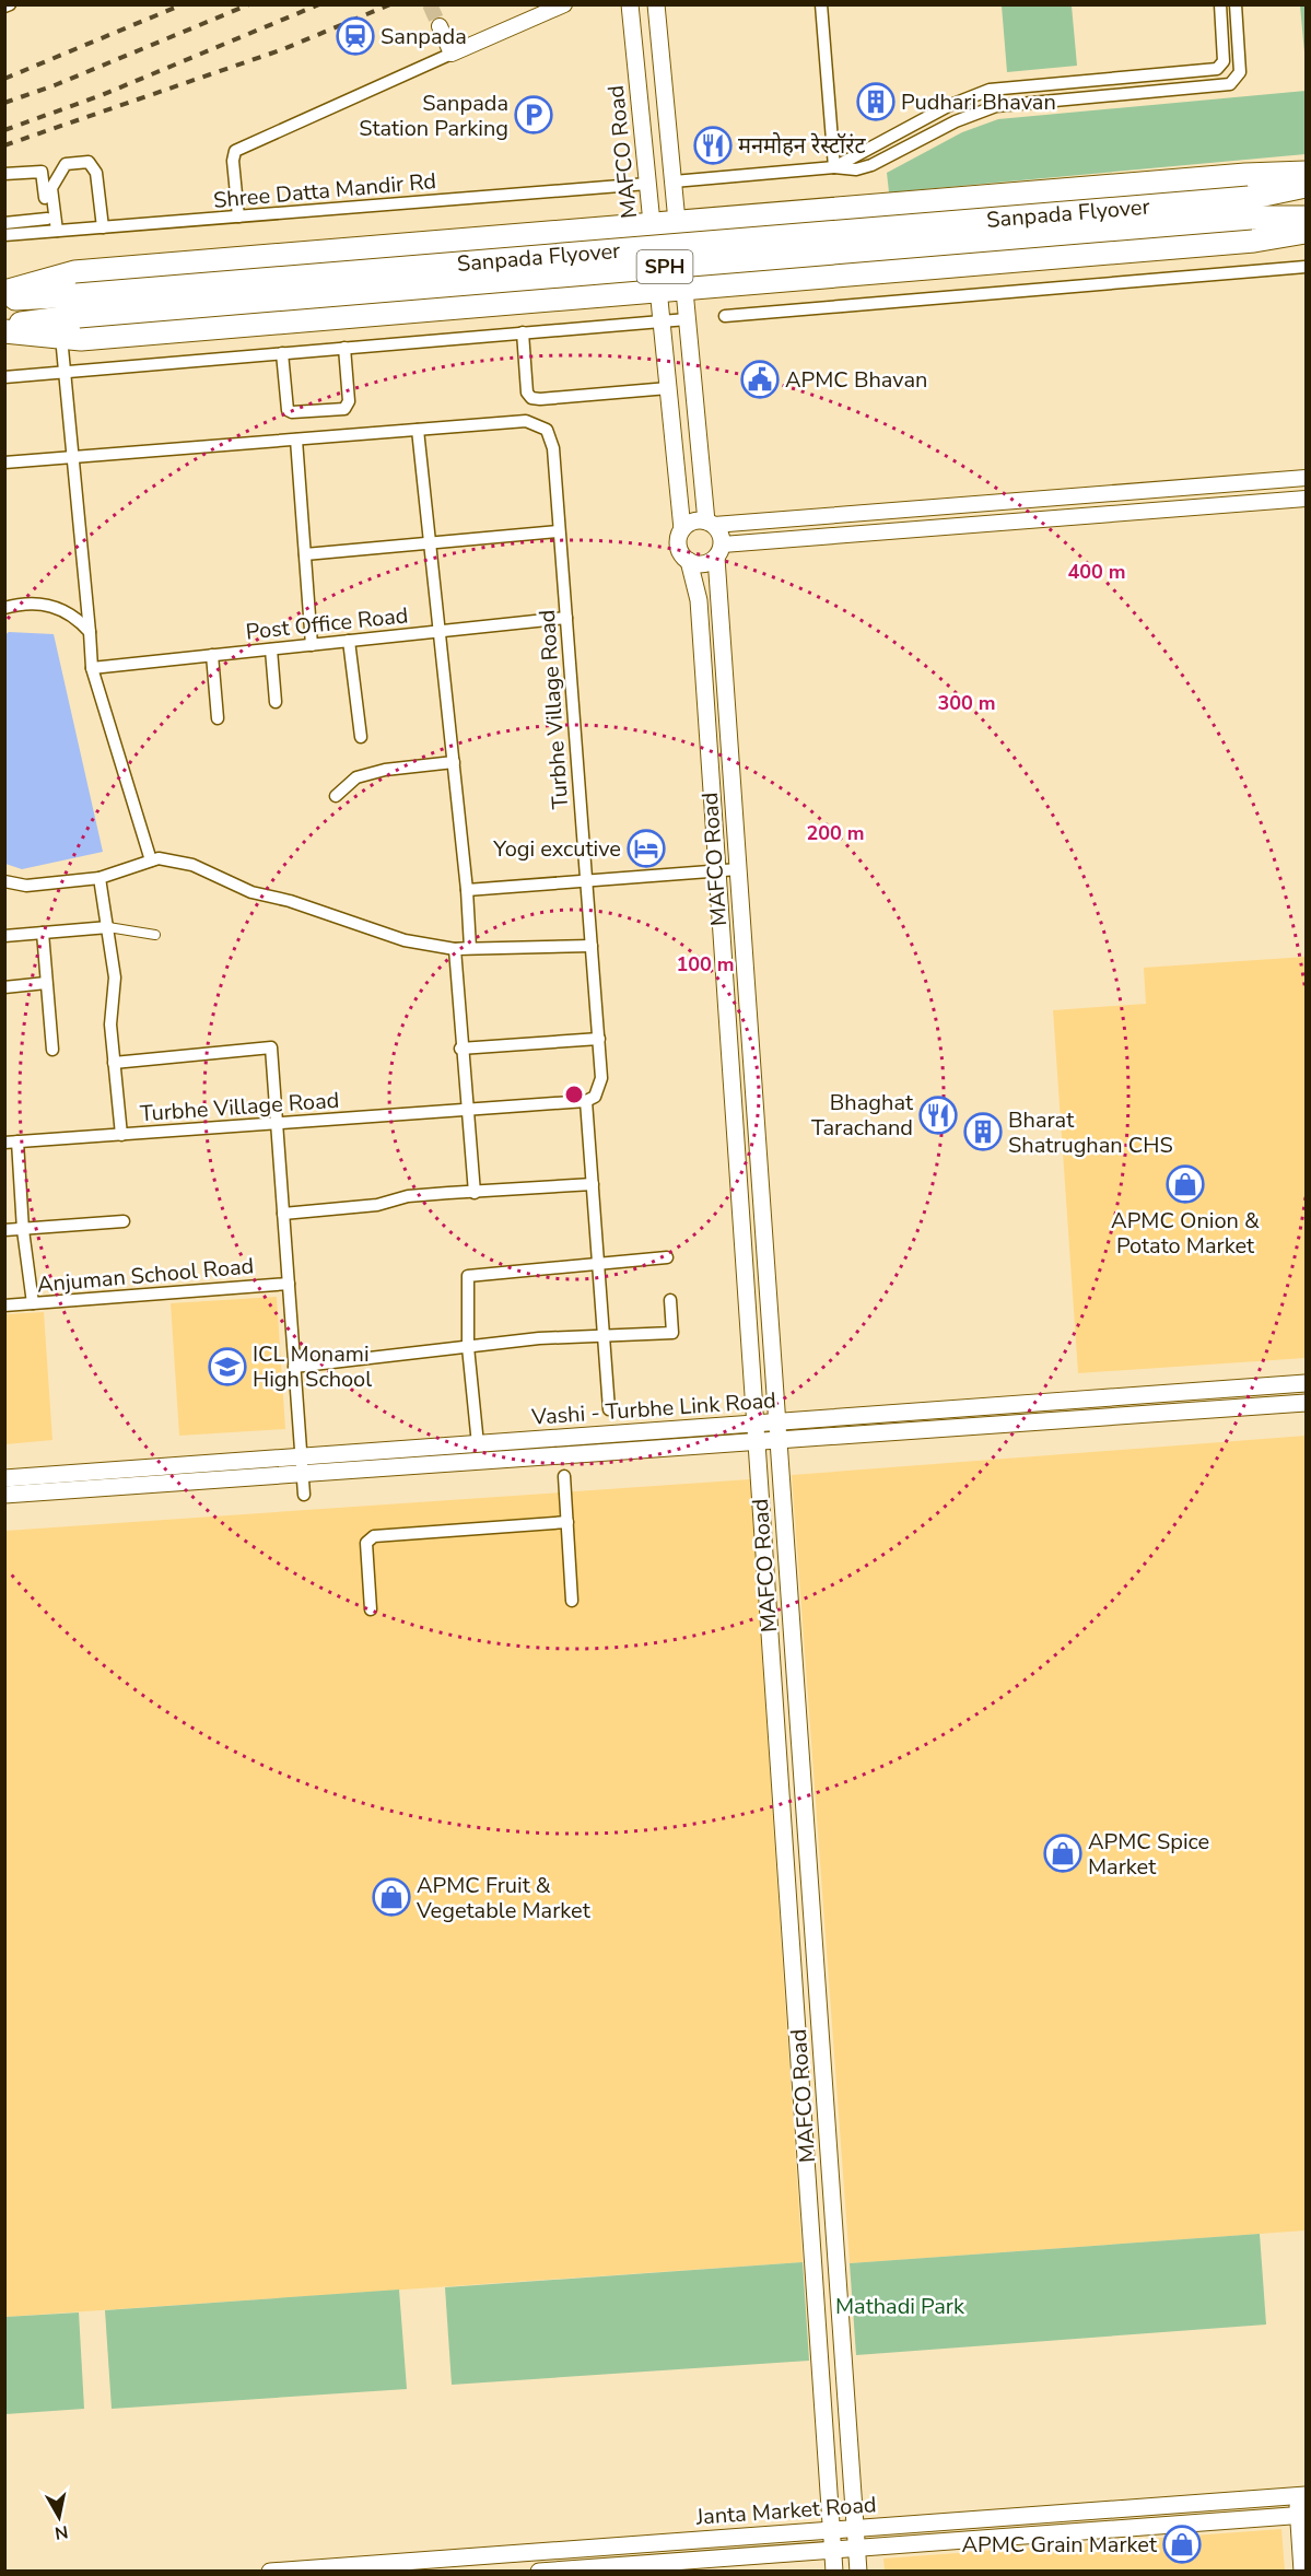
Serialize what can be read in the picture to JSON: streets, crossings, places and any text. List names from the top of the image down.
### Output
{
  "streets": {
    "highway": ["Sanpada Flyover", "SPH"],
    "main road": ["MAFCO Road", "Vashi - Turbhe Link Road", "Janta Market Road"],
    "street": [
      "Shree Datta Mandir Rd",
      "Post Office Road",
      "Turbhe Village Road",
      "Anjuman School Road"
    ]
  },
  "crossings": [
    ["MAFCO Road", "Shree Datta Mandir Rd"],
    ["MAFCO Road", "Vashi - Turbhe Link Road"],
    ["MAFCO Road", "Janta Market Road"],
    ["Post Office Road", "Turbhe Village Road"]
  ],
  "parks": ["Mathadi Park"],
  "places": {
    "station": ["Sanpada"],
    "building": ["Pudhari Bhavan", "Bharat Shatrughan CHS"],
    "parking": ["Sanpada Station Parking"],
    "restaurant": ["मनमोहन रेस्टॉरंट", "Bhaghat Tarachand"],
    "public building": ["APMC Bhavan"],
    "hotel": ["Yogi excutive"],
    "shop": [
      "APMC Onion & Potato Market",
      "APMC Spice Market",
      "APMC Fruit & Vegetable Market",
      "APMC Grain Market"
    ],
    "school or university": ["ICL Monami High School"]
  },
  "north": "bottom",
  "rings": [
    "400 m",
    "300 m",
    "200 m",
    "100 m"
  ]
}
